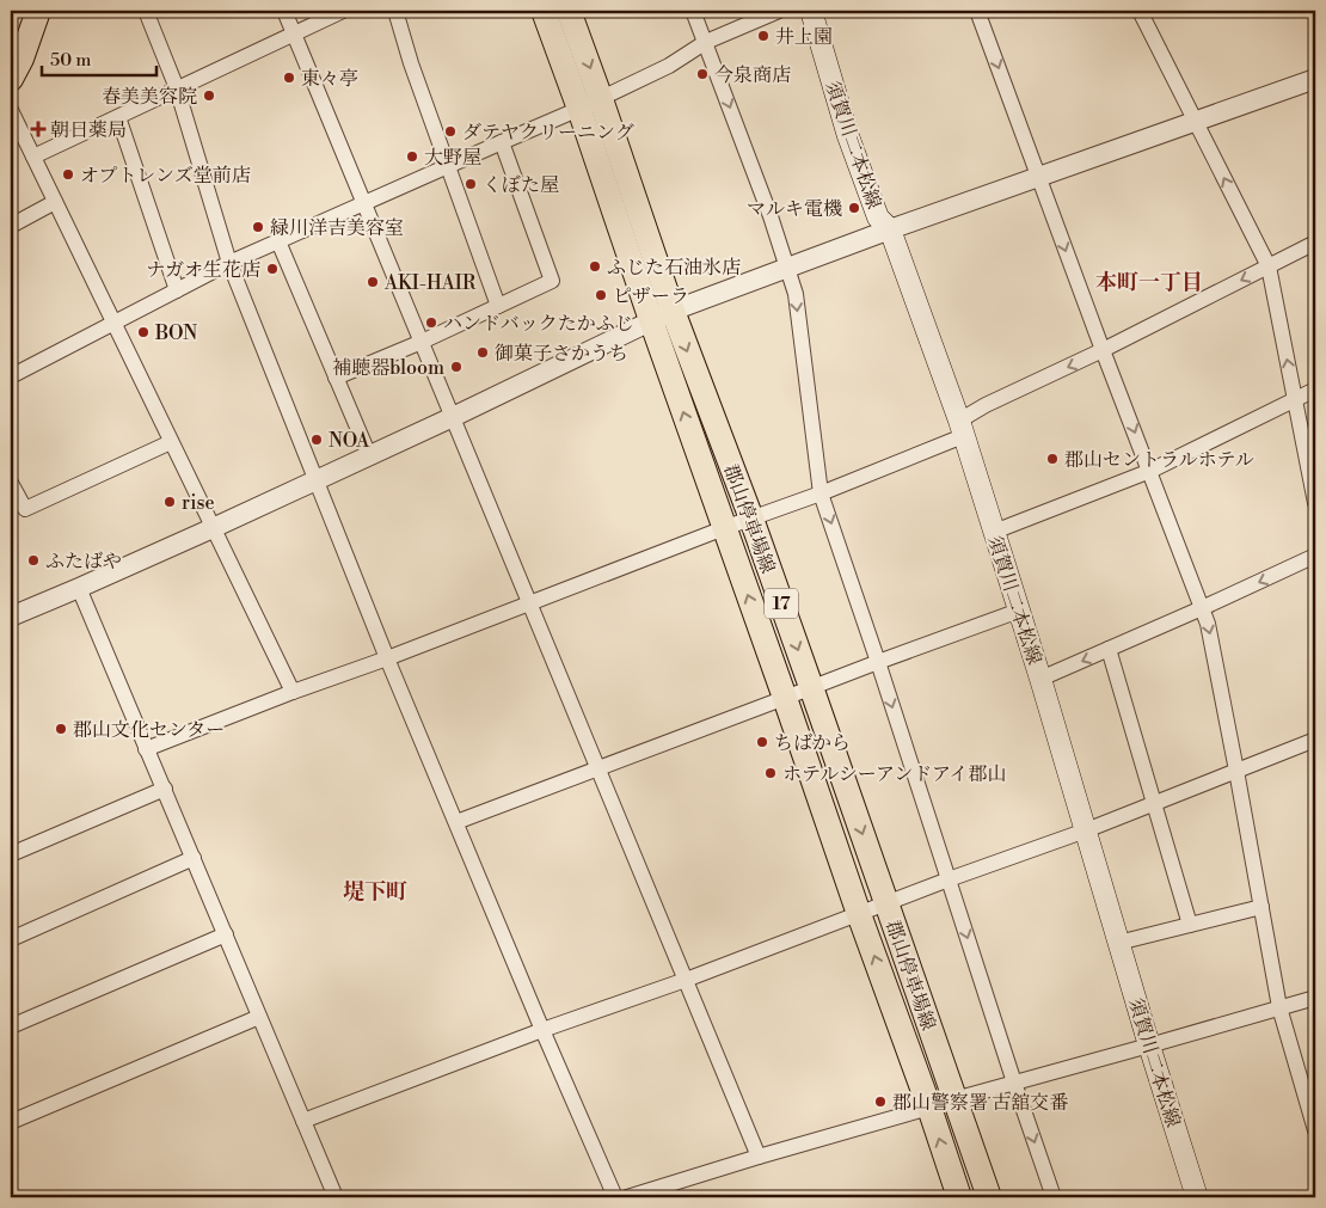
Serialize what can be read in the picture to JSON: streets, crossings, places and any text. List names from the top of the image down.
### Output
{
  "streets": {
    "main road": ["須賀川二本松線", "郡山停車場線", "17"]
  },
  "districts": ["本町一丁目", "堤下町"],
  "places": {
    "other": [
      "井上園",
      "今泉商店",
      "東々亭",
      "春美美容院",
      "ダテヤクリーニング",
      "大野屋",
      "オプトレンズ堂前店",
      "くぼた屋",
      "マルキ電機",
      "緑川洋吉美容室",
      "ふじた石油氷店",
      "ナガオ生花店",
      "AKI-HAIR",
      "ピザーラ",
      "ハンドバックたかふじ",
      "BON",
      "御菓子さかうち",
      "補聴器bloom",
      "NOA",
      "郡山セントラルホテル",
      "rise",
      "ふたばや",
      "郡山文化センター",
      "ちばから",
      "ホテルシーアンドアイ郡山",
      "郡山警察署 古舘交番"
    ],
    "health": ["朝日薬局"]
  },
  "scale_bar": "50 m"
}
